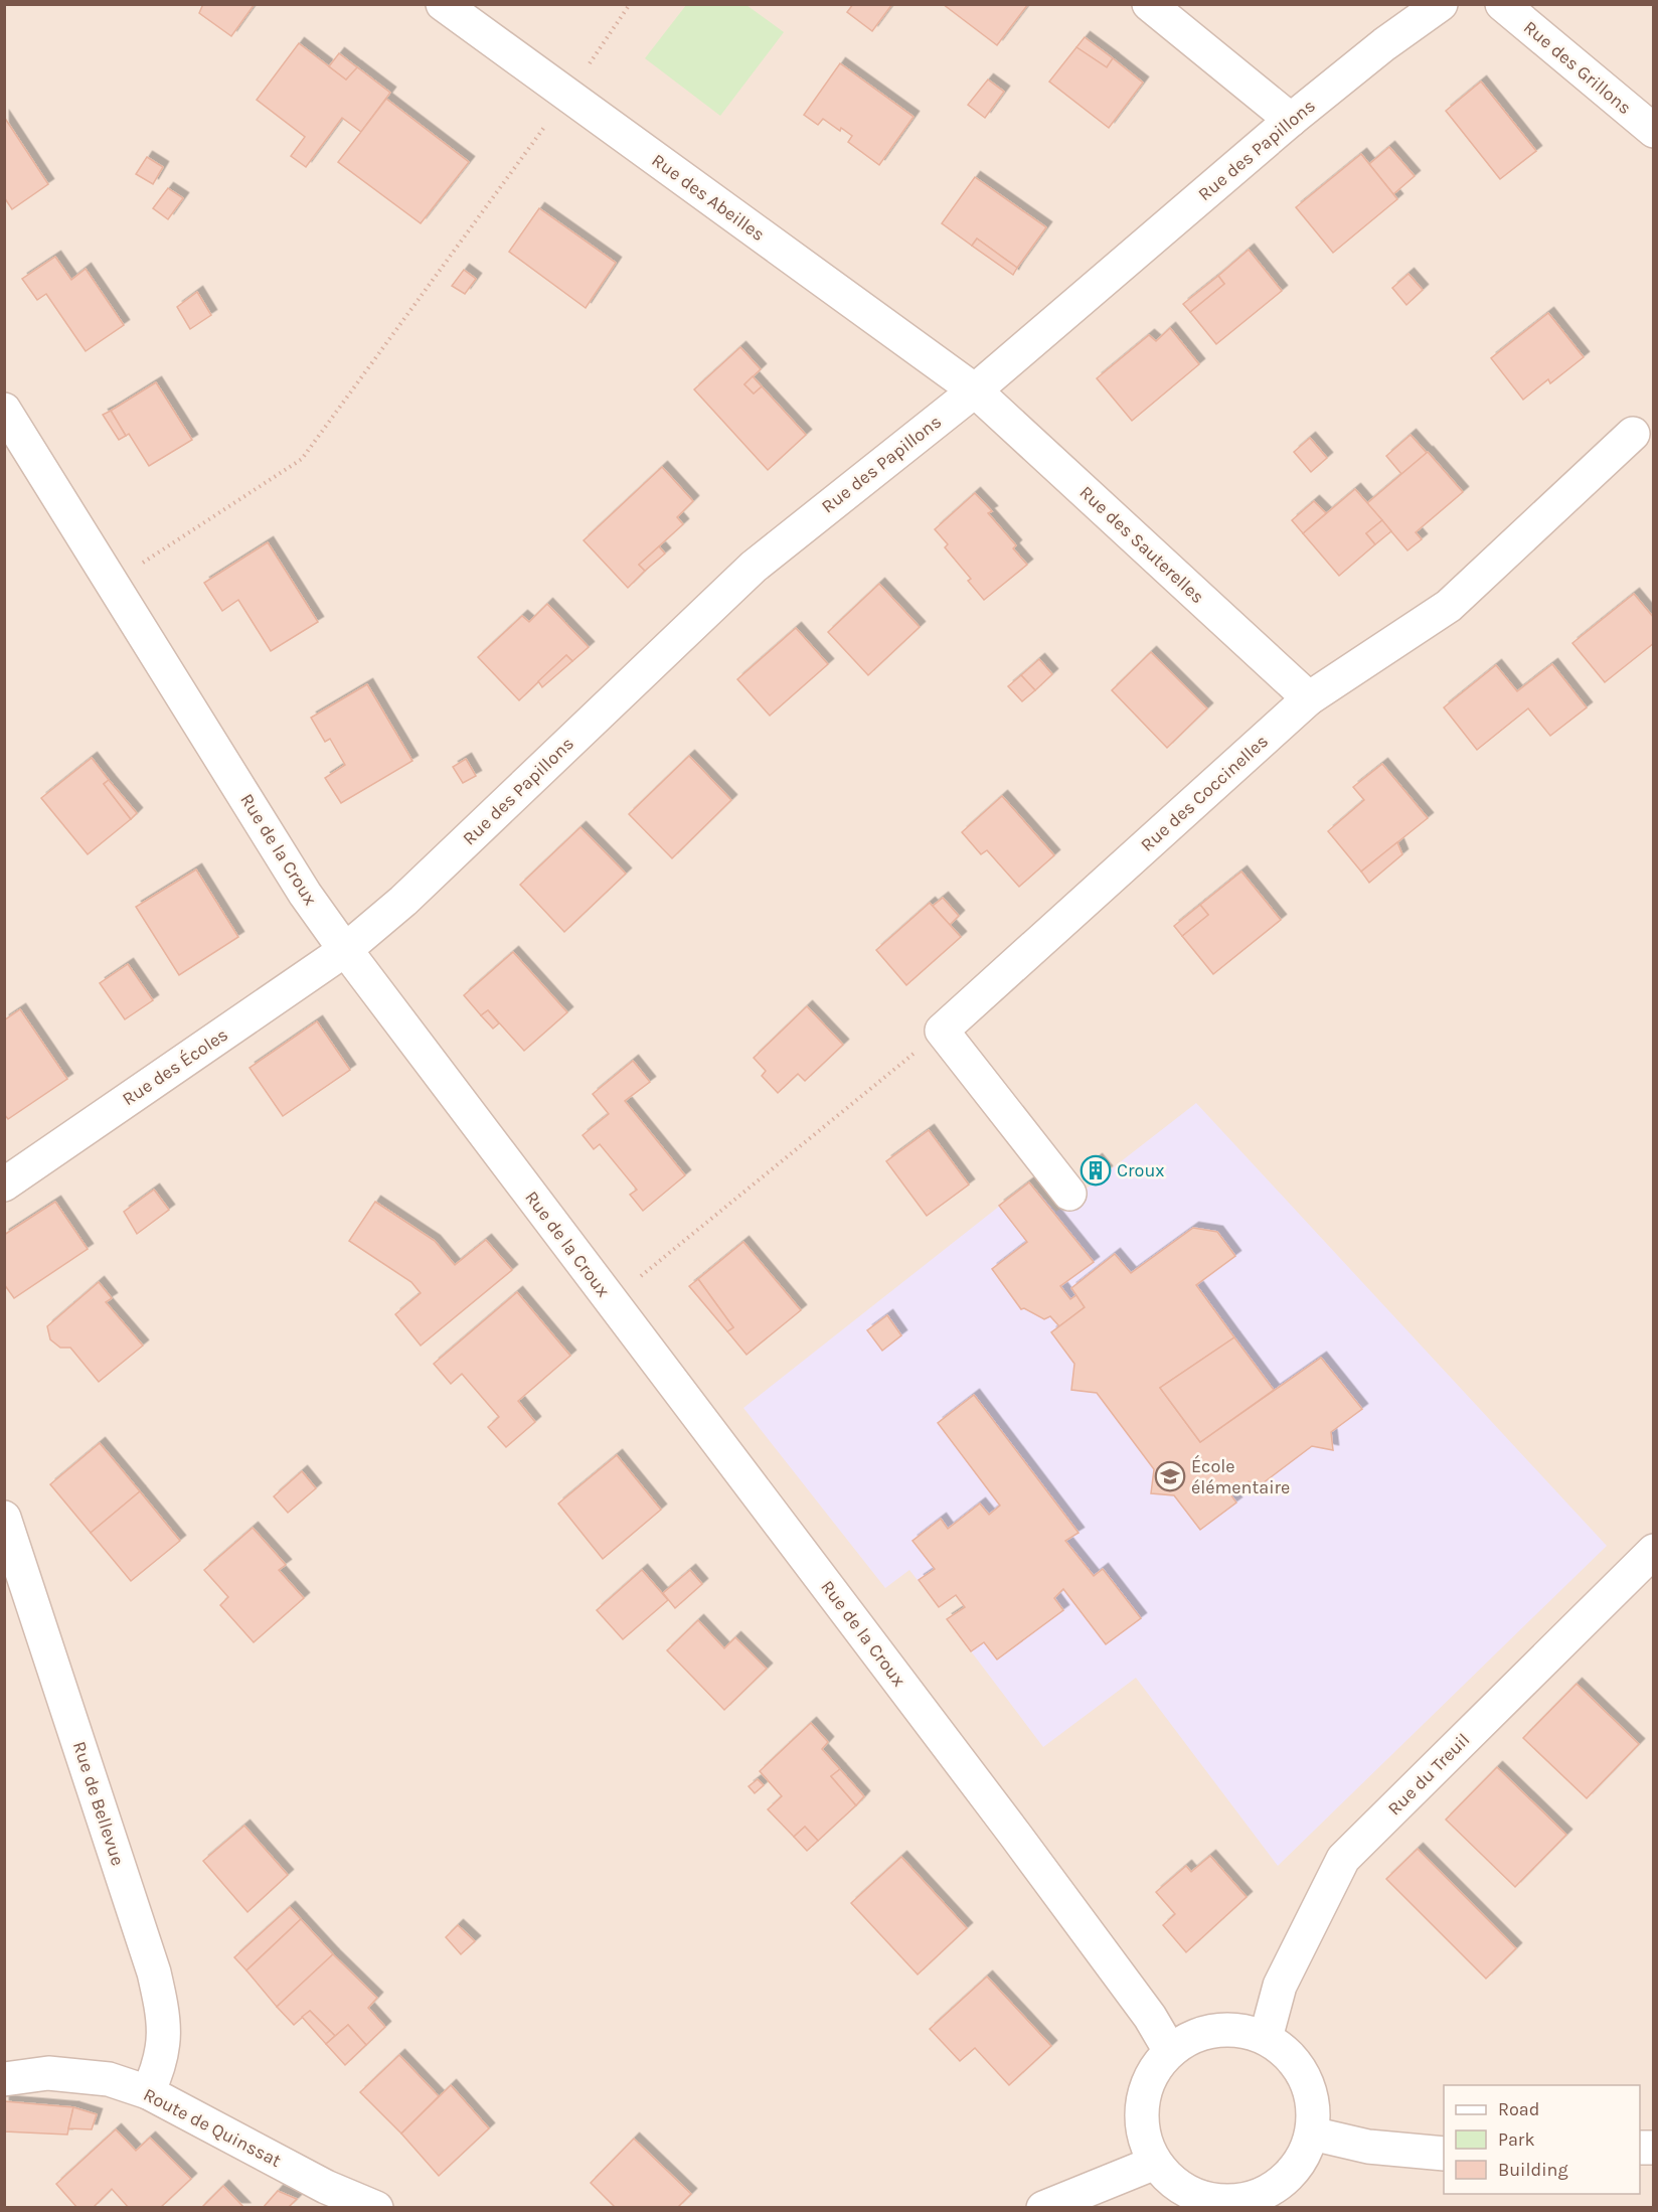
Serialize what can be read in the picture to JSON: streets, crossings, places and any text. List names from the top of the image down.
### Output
{
  "streets": {
    "street": [
      "Rue des Grillons",
      "Rue des Papillons",
      "Rue des Abeilles",
      "Rue des Sauterelles",
      "Rue des Coccinelles",
      "Rue de la Croux",
      "Rue des Écoles",
      "Rue du Treuil",
      "Rue de Bellevue",
      "Route de Quinssat"
    ]
  },
  "crossings": [
    ["Rue des Papillons", "Rue des Abeilles"],
    ["Rue des Papillons", "Rue des Sauterelles"],
    ["Rue des Papillons", "Rue de la Croux"],
    ["Rue des Papillons", "Rue des Écoles"],
    ["Rue des Abeilles", "Rue des Sauterelles"],
    ["Rue des Sauterelles", "Rue des Coccinelles"],
    ["Rue de la Croux", "Rue des Écoles"],
    ["Rue de la Croux", "Rue du Treuil"],
    ["Rue de Bellevue", "Route de Quinssat"]
  ],
  "places": {
    "building": ["Croux"],
    "school or university": ["École élémentaire"]
  },
  "legend": ["Road", "Park", "Building"]
}
